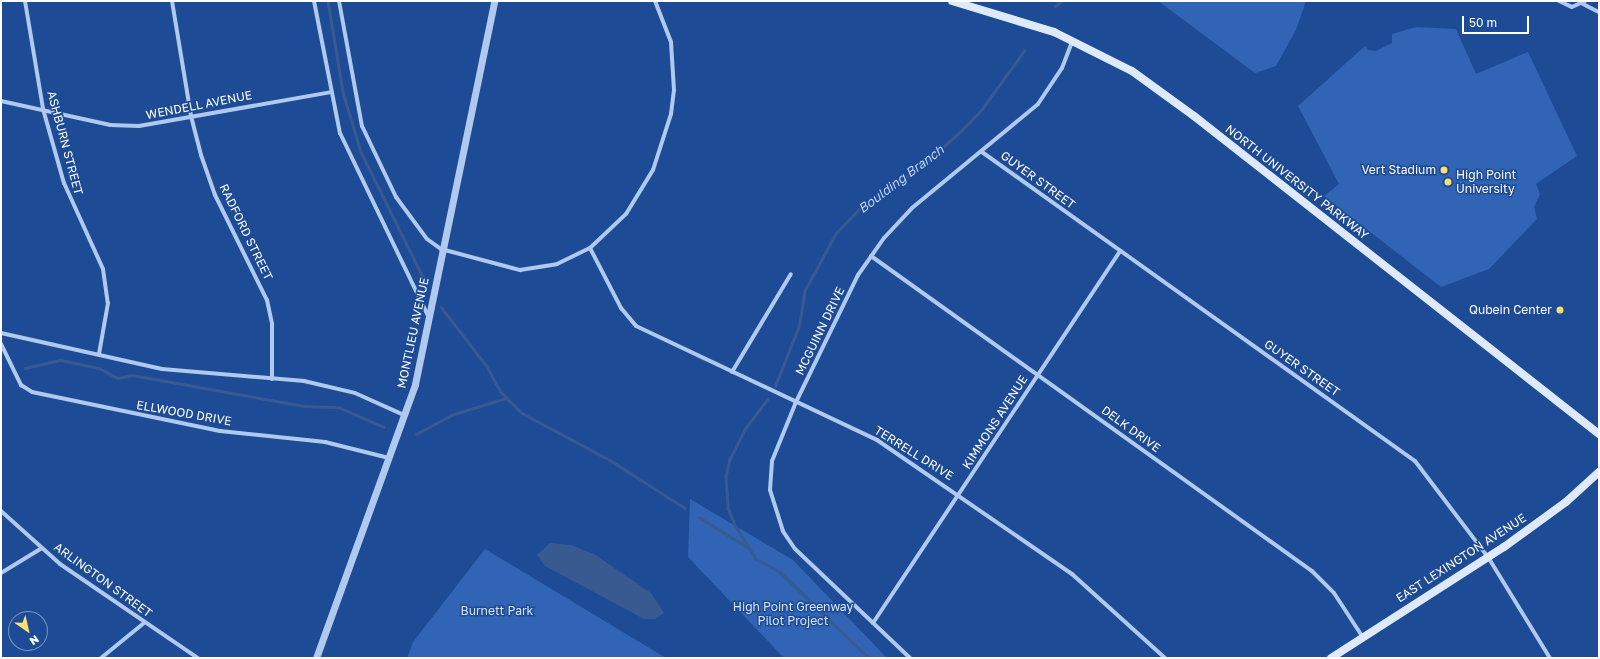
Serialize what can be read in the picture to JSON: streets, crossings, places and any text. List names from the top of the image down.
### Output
{
  "streets": {
    "main road": ["NORTH UNIVERSITY PARKWAY", "EAST LEXINGTON AVENUE"],
    "street": [
      "WENDELL AVENUE",
      "ASHBURN STREET",
      "GUYER STREET",
      "RADFORD STREET",
      "MCGUINN DRIVE",
      "MONTLIEU AVENUE",
      "ELLWOOD DRIVE",
      "KIMMONS AVENUE",
      "DELK DRIVE",
      "TERRELL DRIVE",
      "ARLINGTON STREET"
    ]
  },
  "crossings": [
    ["WENDELL AVENUE", "ASHBURN STREET"],
    ["WENDELL AVENUE", "RADFORD STREET"],
    ["GUYER STREET", "MCGUINN DRIVE"],
    ["GUYER STREET", "KIMMONS AVENUE"],
    ["GUYER STREET", "EAST LEXINGTON AVENUE"],
    ["NORTH UNIVERSITY PARKWAY", "MCGUINN DRIVE"],
    ["MCGUINN DRIVE", "KIMMONS AVENUE"],
    ["MCGUINN DRIVE", "DELK DRIVE"],
    ["MCGUINN DRIVE", "TERRELL DRIVE"],
    ["MONTLIEU AVENUE", "ELLWOOD DRIVE"],
    ["KIMMONS AVENUE", "DELK DRIVE"],
    ["KIMMONS AVENUE", "TERRELL DRIVE"],
    ["DELK DRIVE", "EAST LEXINGTON AVENUE"]
  ],
  "water": ["Boulding Branch"],
  "parks": ["High Point Greenway Pilot Project", "Burnett Park"],
  "places": ["Vert Stadium", "High Point University", "Qubein Center"],
  "scale_bar": "50 m",
  "north": "bottom right"
}
